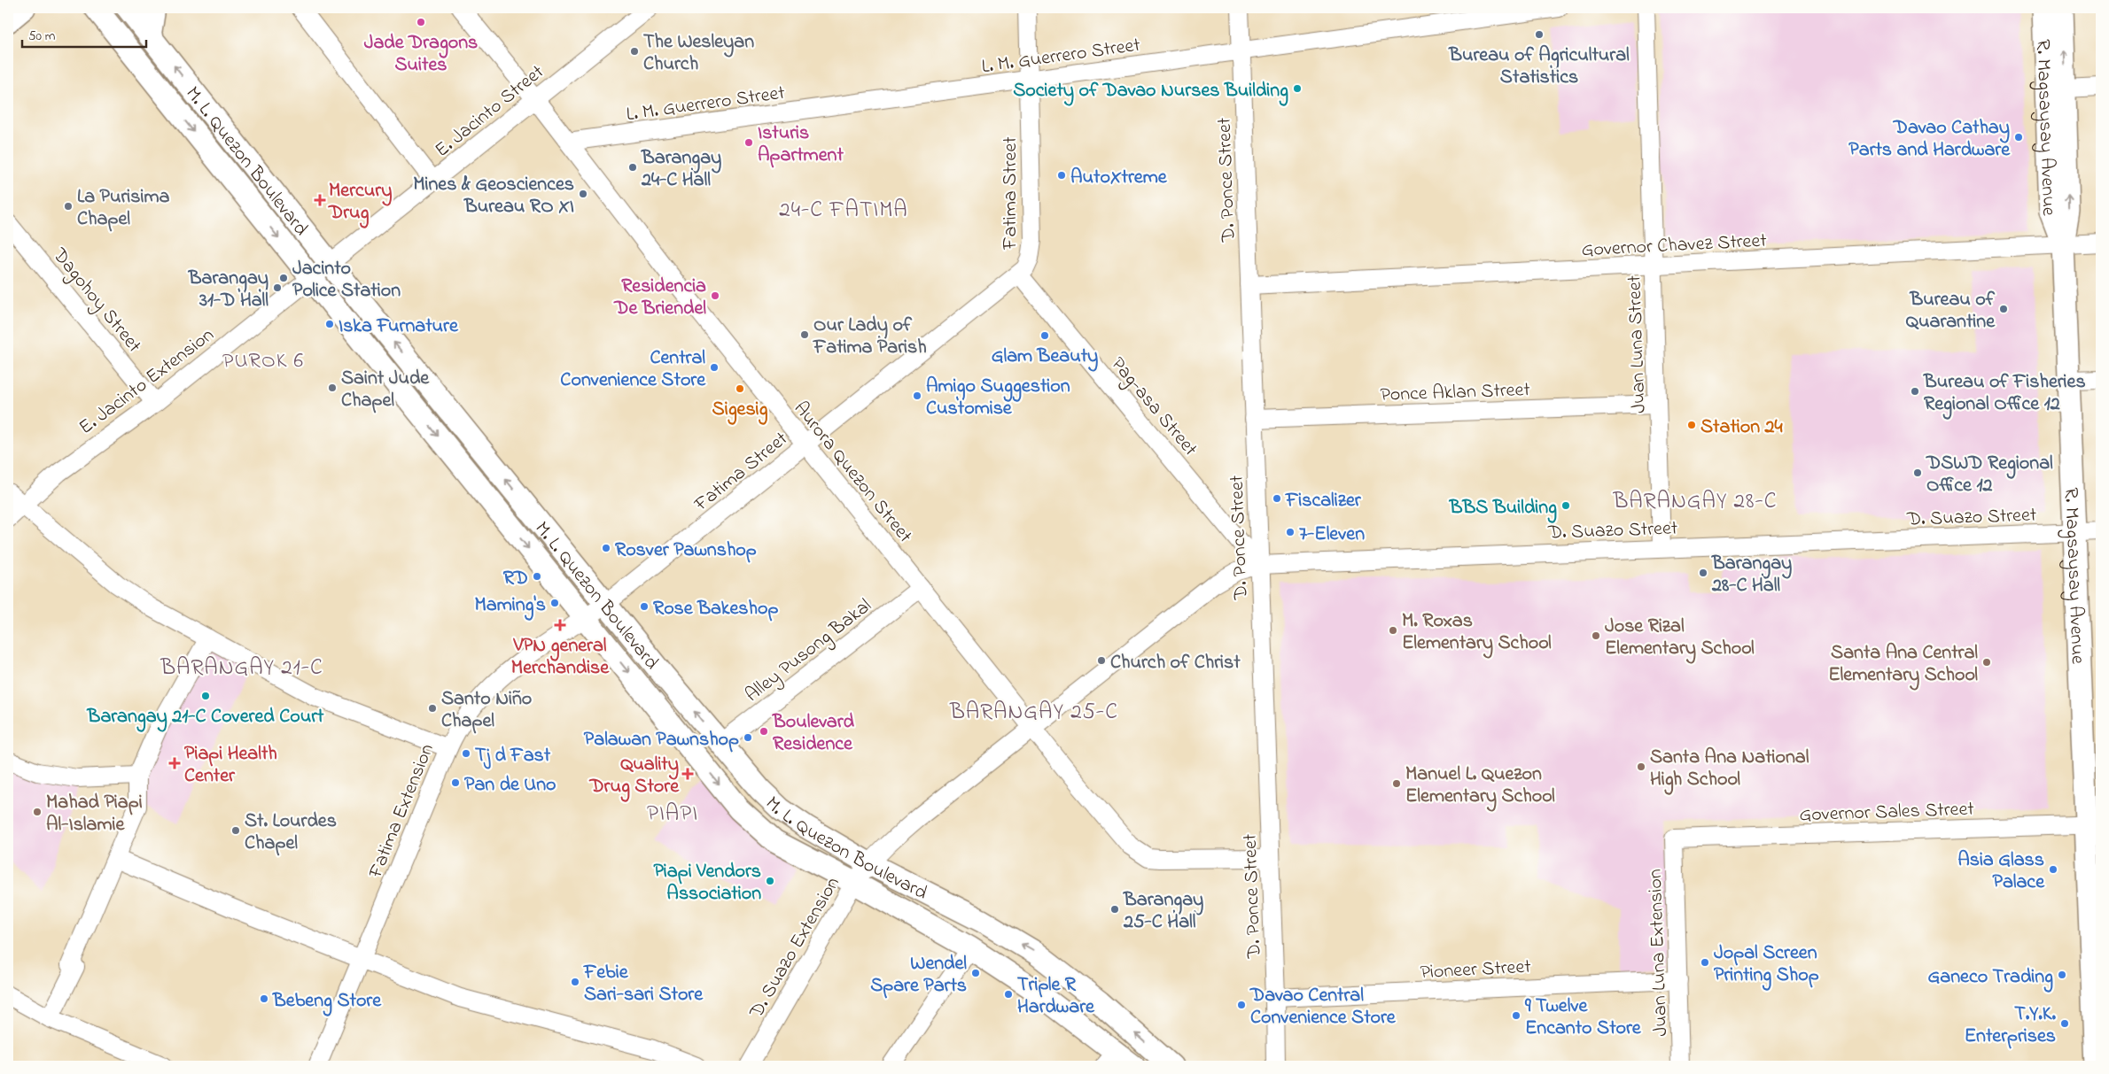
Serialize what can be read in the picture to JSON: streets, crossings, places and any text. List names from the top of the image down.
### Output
{
  "streets": {
    "main road": ["R. Magsaysay Avenue", "M. L. Quezon Boulevard"],
    "street": [
      "L. M. Guerrero Street",
      "E. Jacinto Street",
      "D. Ponce Street",
      "Fatima Street",
      "Governor Chavez Street",
      "Dagohoy Street",
      "Juan Luna Street",
      "E. Jacinto Extension",
      "Ponce Aklan Street",
      "Pag-asa Street",
      "Aurora Quezon Street",
      "D. Suazo Street",
      "Alley Pusong Bakal",
      "Fatima Extension",
      "Governor Sales Street",
      "D. Suazo Extension",
      "Juan Luna Extension",
      "Pioneer Street"
    ]
  },
  "crossings": [
    ["L. M. Guerrero Street", "D. Ponce Street"],
    ["L. M. Guerrero Street", "Fatima Street"],
    ["L. M. Guerrero Street", "Aurora Quezon Street"],
    ["E. Jacinto Street", "M. L. Quezon Boulevard"],
    ["E. Jacinto Street", "E. Jacinto Extension"],
    ["E. Jacinto Street", "Aurora Quezon Street"],
    ["R. Magsaysay Avenue", "Governor Chavez Street"],
    ["R. Magsaysay Avenue", "D. Suazo Street"],
    ["R. Magsaysay Avenue", "Governor Sales Street"],
    ["M. L. Quezon Boulevard", "Fatima Street"],
    ["M. L. Quezon Boulevard", "E. Jacinto Extension"],
    ["M. L. Quezon Boulevard", "Alley Pusong Bakal"],
    ["M. L. Quezon Boulevard", "Fatima Extension"],
    ["M. L. Quezon Boulevard", "D. Suazo Extension"],
    ["D. Ponce Street", "Governor Chavez Street"],
    ["D. Ponce Street", "Ponce Aklan Street"],
    ["D. Ponce Street", "Pag-asa Street"],
    ["D. Ponce Street", "Aurora Quezon Street"],
    ["D. Ponce Street", "D. Suazo Street"],
    ["D. Ponce Street", "D. Suazo Extension"],
    ["D. Ponce Street", "Pioneer Street"],
    ["Fatima Street", "Pag-asa Street"],
    ["Fatima Street", "Aurora Quezon Street"],
    ["Fatima Street", "Fatima Extension"],
    ["Governor Chavez Street", "Juan Luna Street"],
    ["Dagohoy Street", "E. Jacinto Extension"],
    ["Juan Luna Street", "Ponce Aklan Street"],
    ["Juan Luna Street", "D. Suazo Street"],
    ["Pag-asa Street", "D. Suazo Street"],
    ["Pag-asa Street", "D. Suazo Extension"],
    ["Aurora Quezon Street", "Alley Pusong Bakal"],
    ["Aurora Quezon Street", "D. Suazo Extension"],
    ["D. Suazo Street", "D. Suazo Extension"],
    ["Governor Sales Street", "Juan Luna Extension"],
    ["Juan Luna Extension", "Pioneer Street"]
  ],
  "districts": [
    "24-C FATIMA",
    "PUROK 6",
    "BARANGAY 28-C",
    "BARANGAY 21-C",
    "BARANGAY 25-C",
    "PIAPI"
  ],
  "places": {
    "other": [
      "Jade Dragons Suites",
      "Bureau of Agricultural Statistics",
      "The Wesleyan Church",
      "Society of Davao Nurses Building",
      "Davao Cathay Parts and Hardware",
      "Isturis Apartment",
      "Barangay 24-C Hall",
      "AutoXtreme",
      "Mines & Geosciences Bureau RO XI",
      "La Purisima Chapel",
      "Jacinto Police Station",
      "Barangay 31-D Hall",
      "Residencia De Briendel",
      "Bureau of Quarantine",
      "Iska Furnature",
      "Our Lady of Fatima Parish",
      "Glam Beauty",
      "Central Convenience Store",
      "Saint Jude Chapel",
      "Sigesig",
      "Bureau of Fisheries Regional Office 12",
      "Amigo Suggestion Customise",
      "Station 24",
      "DSWD Regional Office 12",
      "Fiscalizer",
      "BBS Building",
      "7-Eleven",
      "Rosver Pawnshop",
      "Barangay 28-C Hall",
      "RD",
      "Maming's",
      "Rose Bakeshop",
      "M. Roxas Elementary School",
      "Jose Rizal Elementary School",
      "Church of Christ",
      "Santa Ana Central Elementary School",
      "Barangay 21-C Covered Court",
      "Santo Niño Chapel",
      "Boulevard Residence",
      "Palawan Pawnshop",
      "Tj d Fast",
      "Santa Ana National High School",
      "Pan de Uno",
      "Manuel L. Quezon Elementary School",
      "Mahad Piapi Al-Islamie",
      "St. Lourdes Chapel",
      "Asia Glass Palace",
      "Piapi Vendors Association",
      "Barangay 25-C Hall",
      "Jopal Screen Printing Shop",
      "Wendel Spare Parts",
      "Ganeco Trading",
      "Febie Sari-sari Store",
      "Triple R Hardware",
      "Bebeng Store",
      "Davao Central Convenience Store",
      "9 Twelve Encanto Store",
      "T.Y.K. Enterprises"
    ],
    "health": [
      "Mercury Drug",
      "VPN general Merchandise",
      "Piapi Health Center",
      "Quality Drug Store"
    ]
  },
  "scale_bar": "50 m"
}
